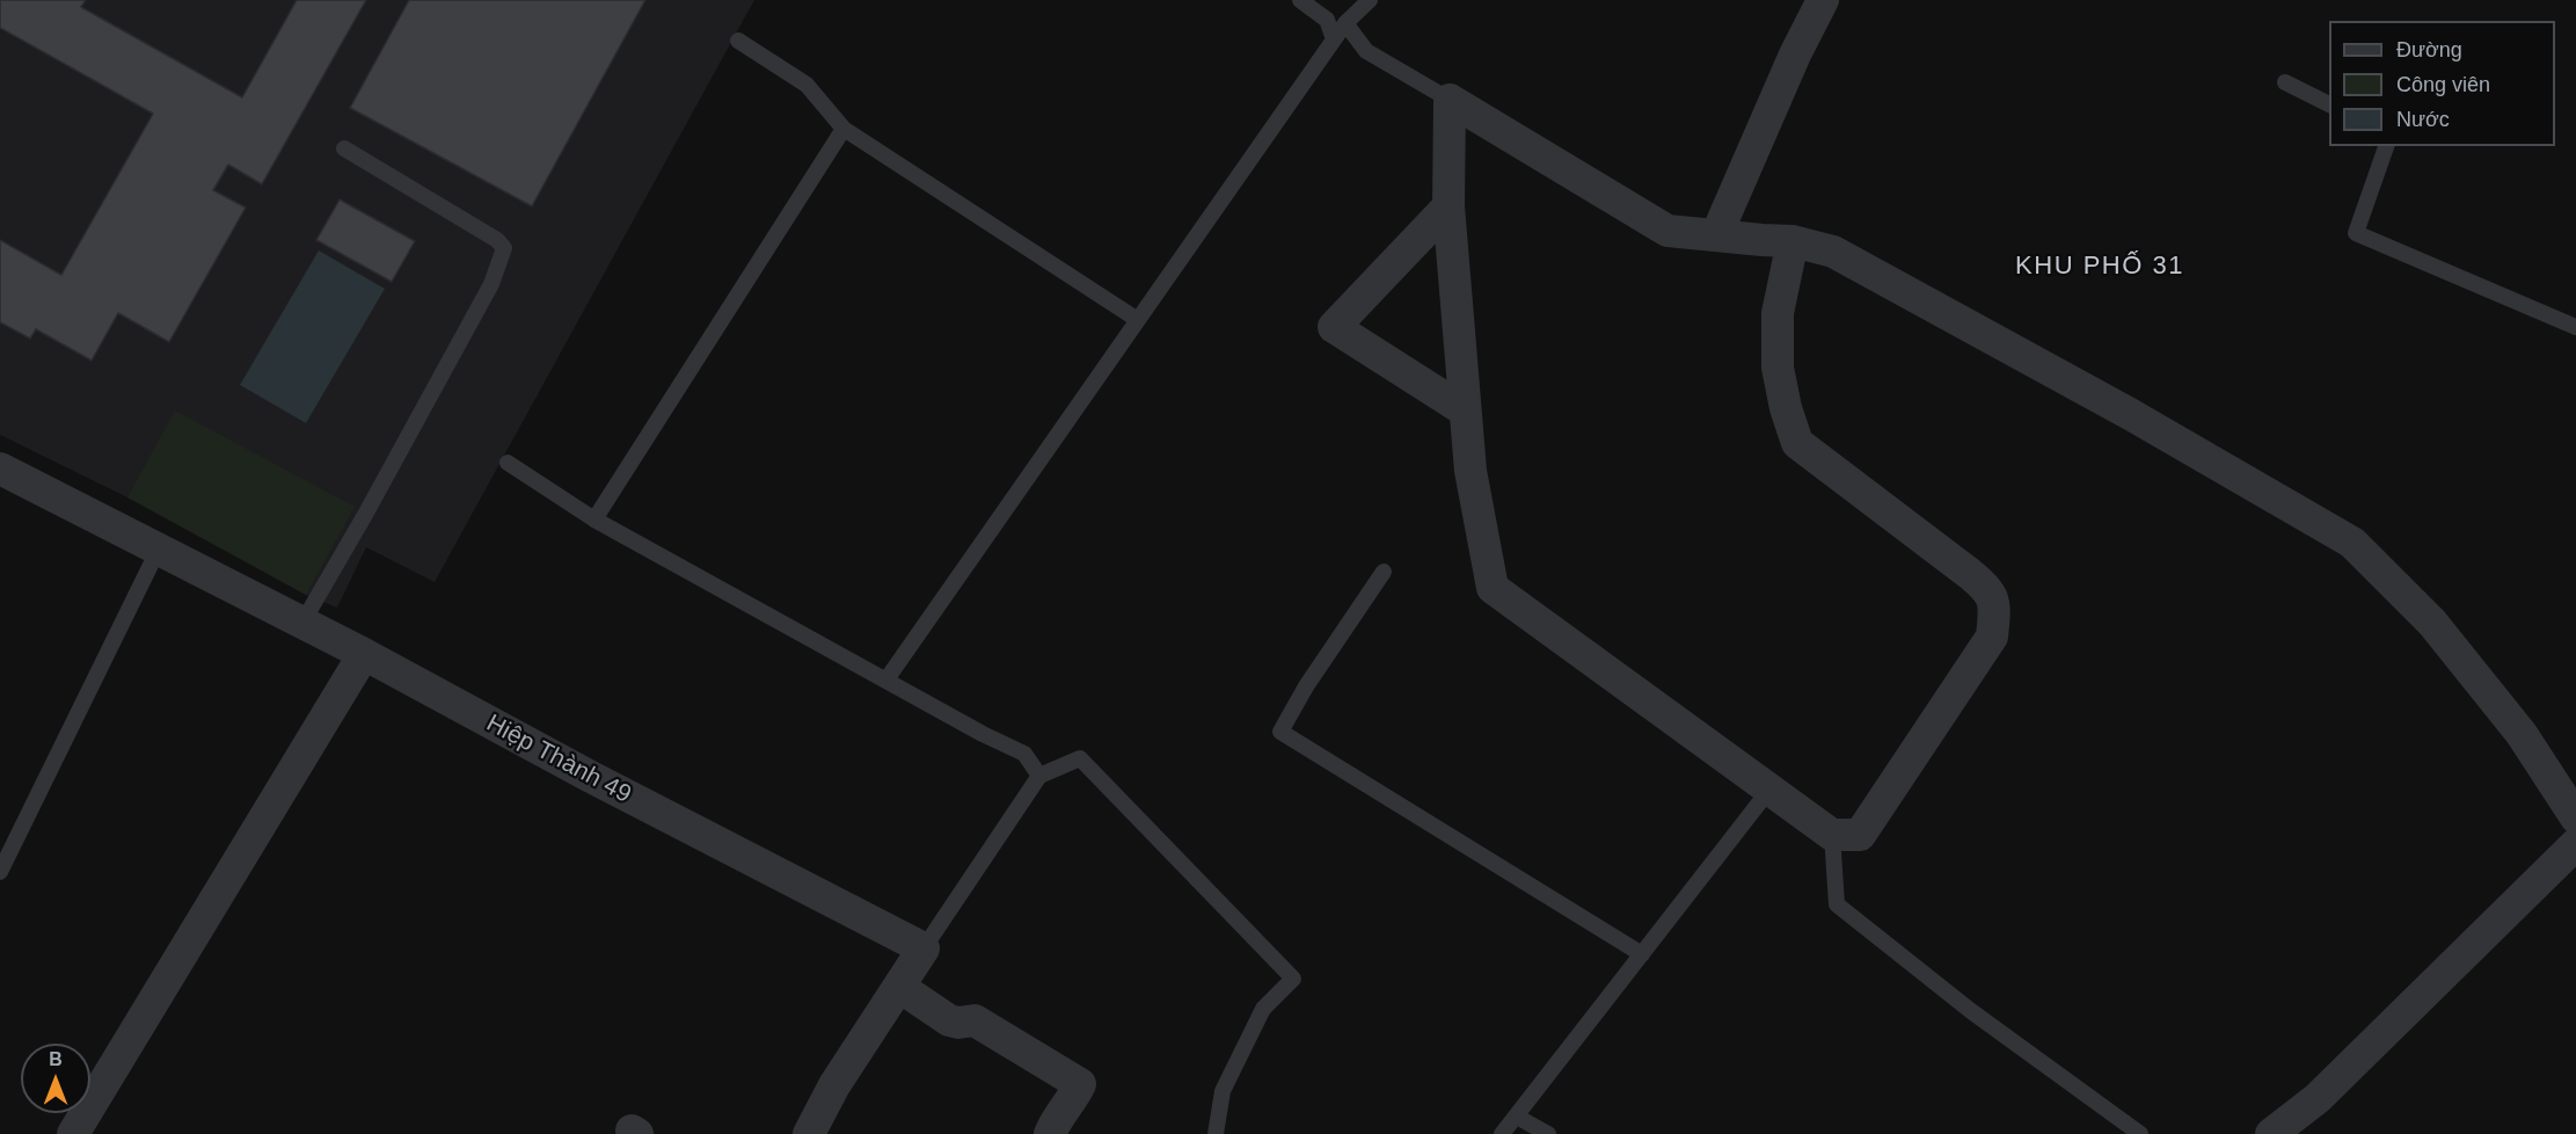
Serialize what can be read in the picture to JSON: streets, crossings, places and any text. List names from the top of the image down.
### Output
{
  "streets": {
    "street": ["Hiệp Thành 49"]
  },
  "districts": ["KHU PHỐ 31"],
  "legend": ["Đường", "Công viên", "Nước"],
  "north": "top"
}
